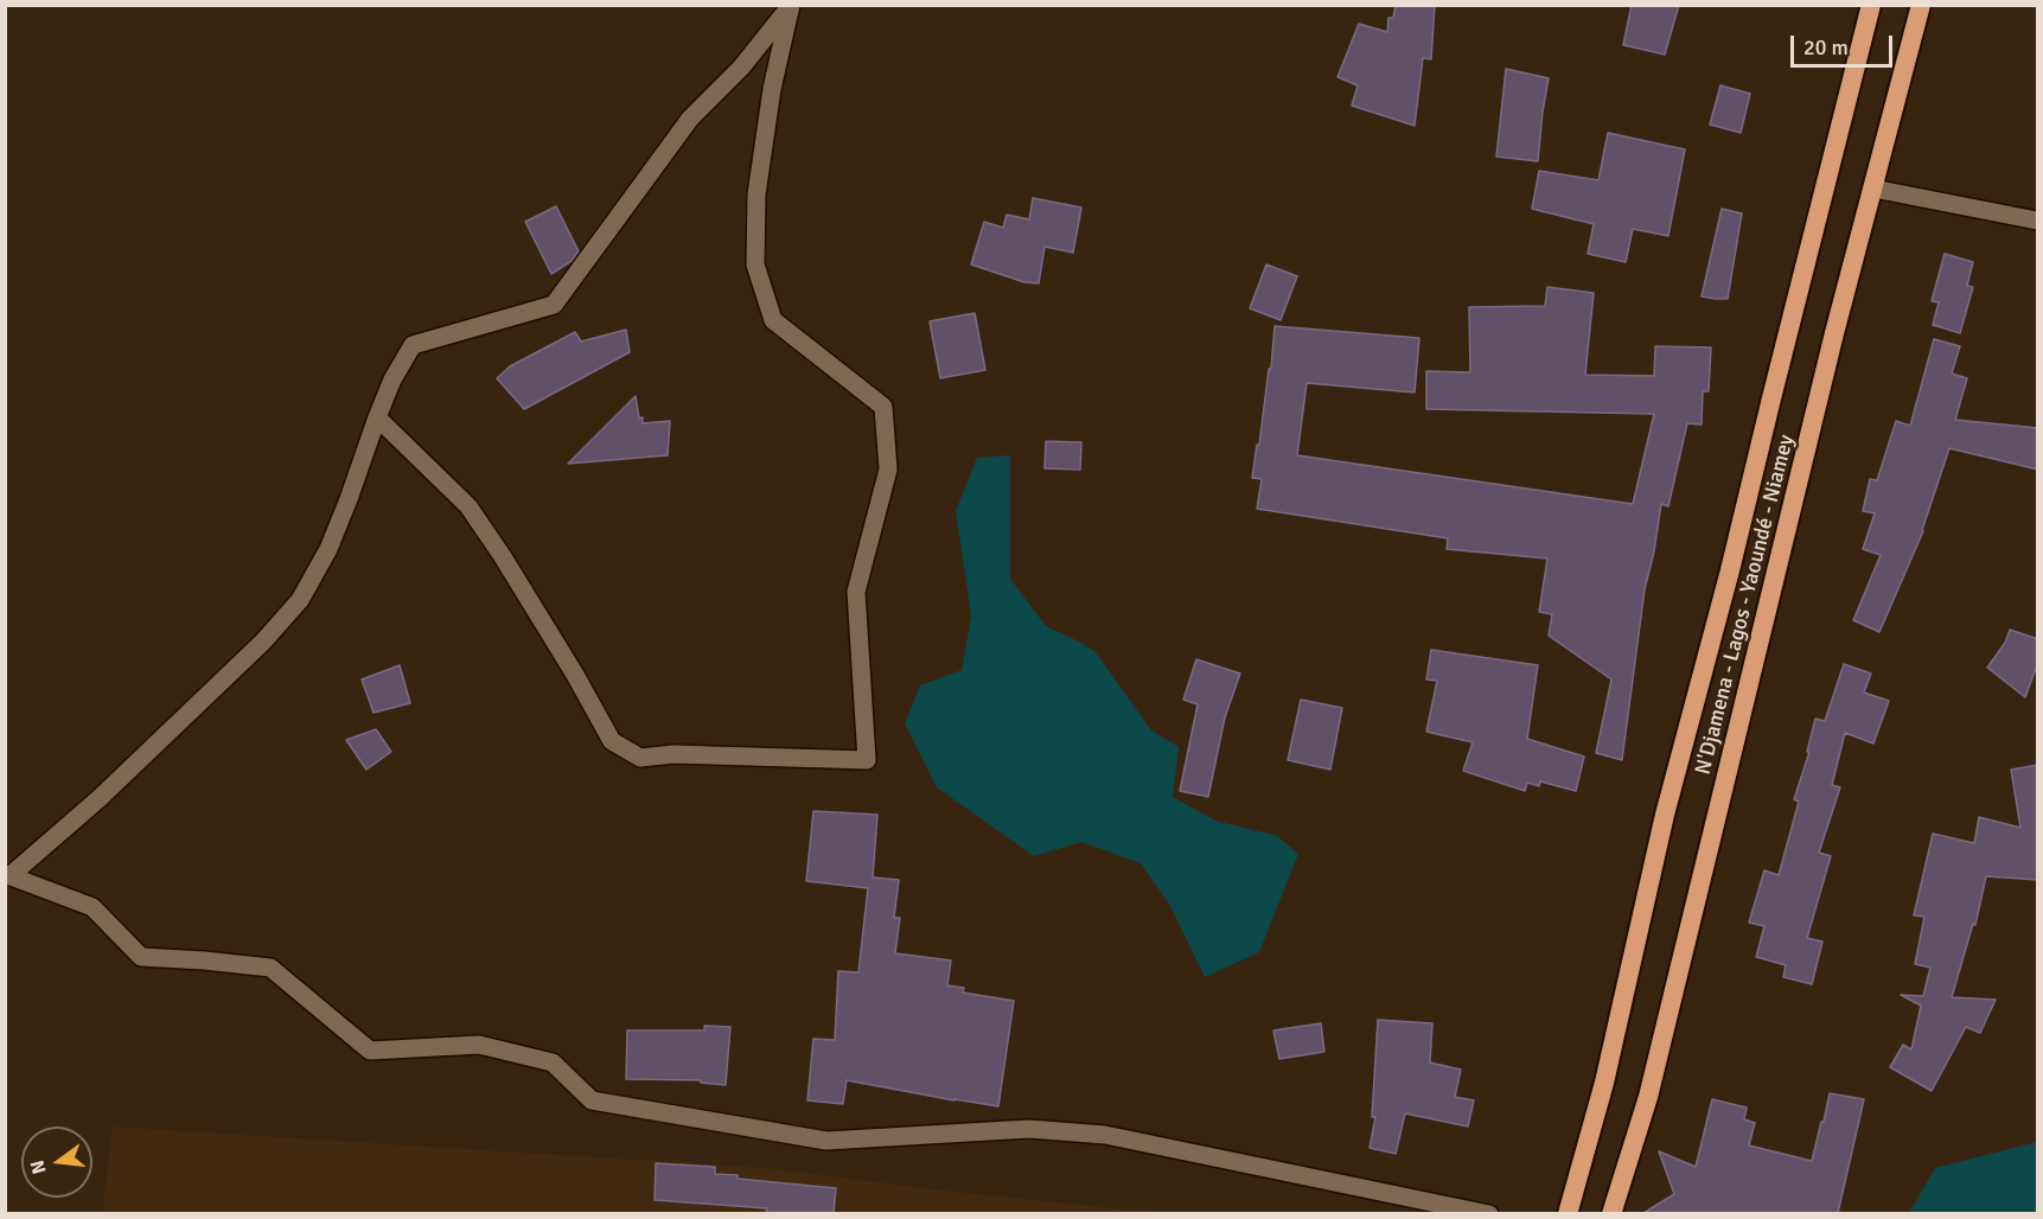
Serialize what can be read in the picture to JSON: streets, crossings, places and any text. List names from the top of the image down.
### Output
{
  "streets": {
    "highway": ["N'Djamena - Lagos - Yaoundé - Niamey"]
  },
  "scale_bar": "20 m",
  "north": "left"
}
